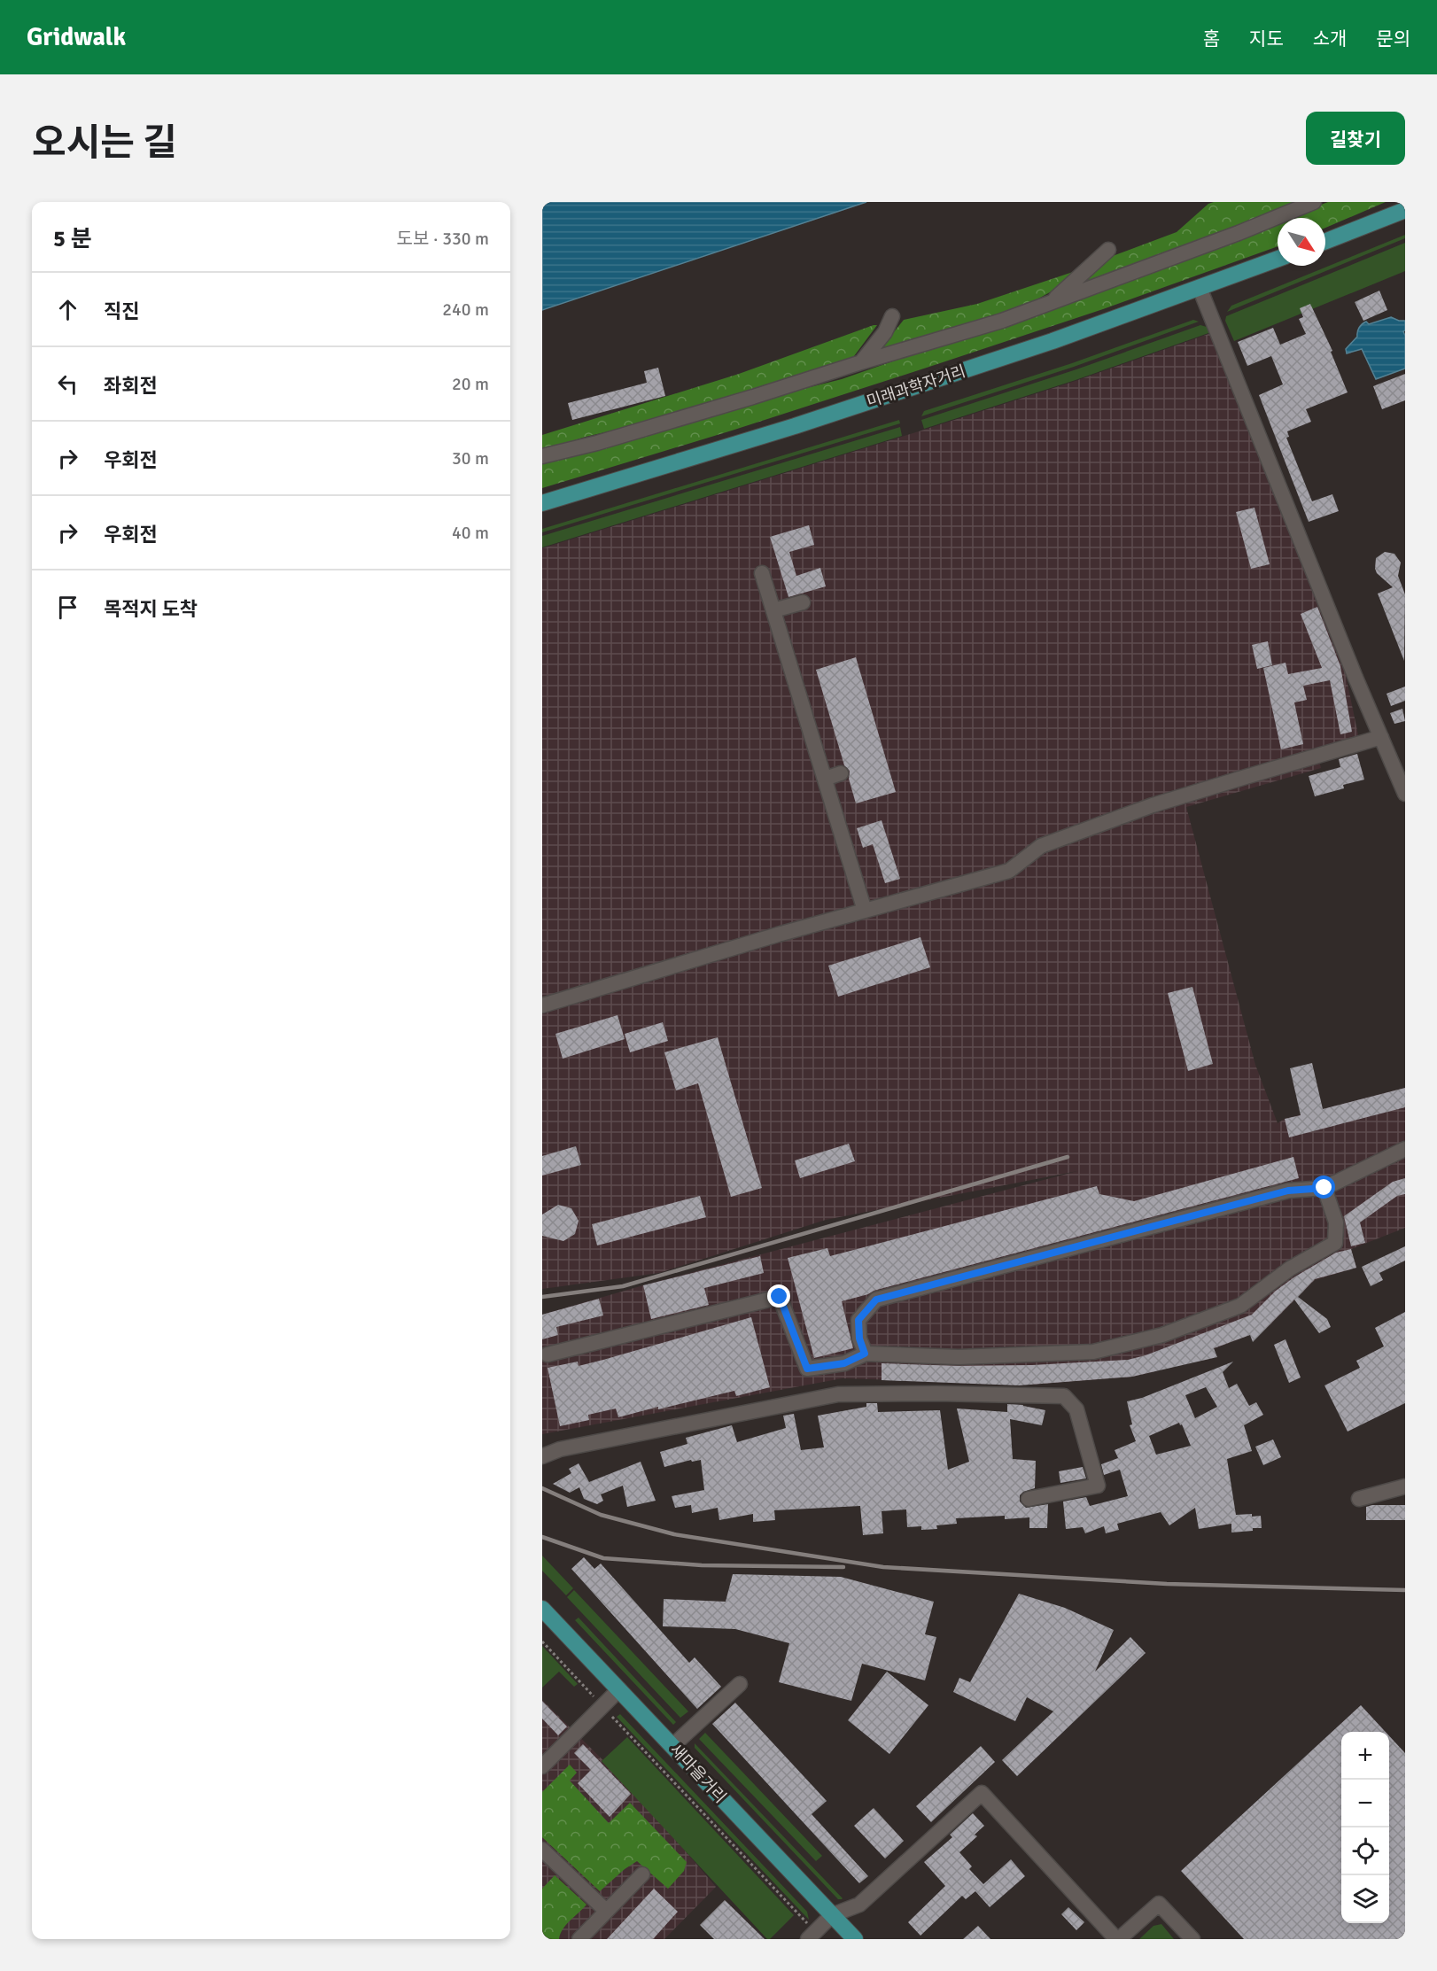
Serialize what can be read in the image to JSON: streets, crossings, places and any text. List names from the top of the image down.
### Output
{
  "streets": {
    "main road": ["미래과학자거리", "새마을거리"]
  },
  "north": "bottom right",
  "page": {
    "header": "Gridwalk",
    "nav": [
      "홈",
      "지도",
      "소개",
      "문의"
    ],
    "title": "오시는 길",
    "buttons": "길찾기",
    "heading": ["5 분", "도보 · 330 m"],
    "list": [
      ["직진", "240 m"],
      ["좌회전", "20 m"],
      ["우회전", "30 m"],
      ["우회전", "40 m"],
      "목적지 도착"
    ],
    "map_buttons": ["+", "−"]
  }
}
